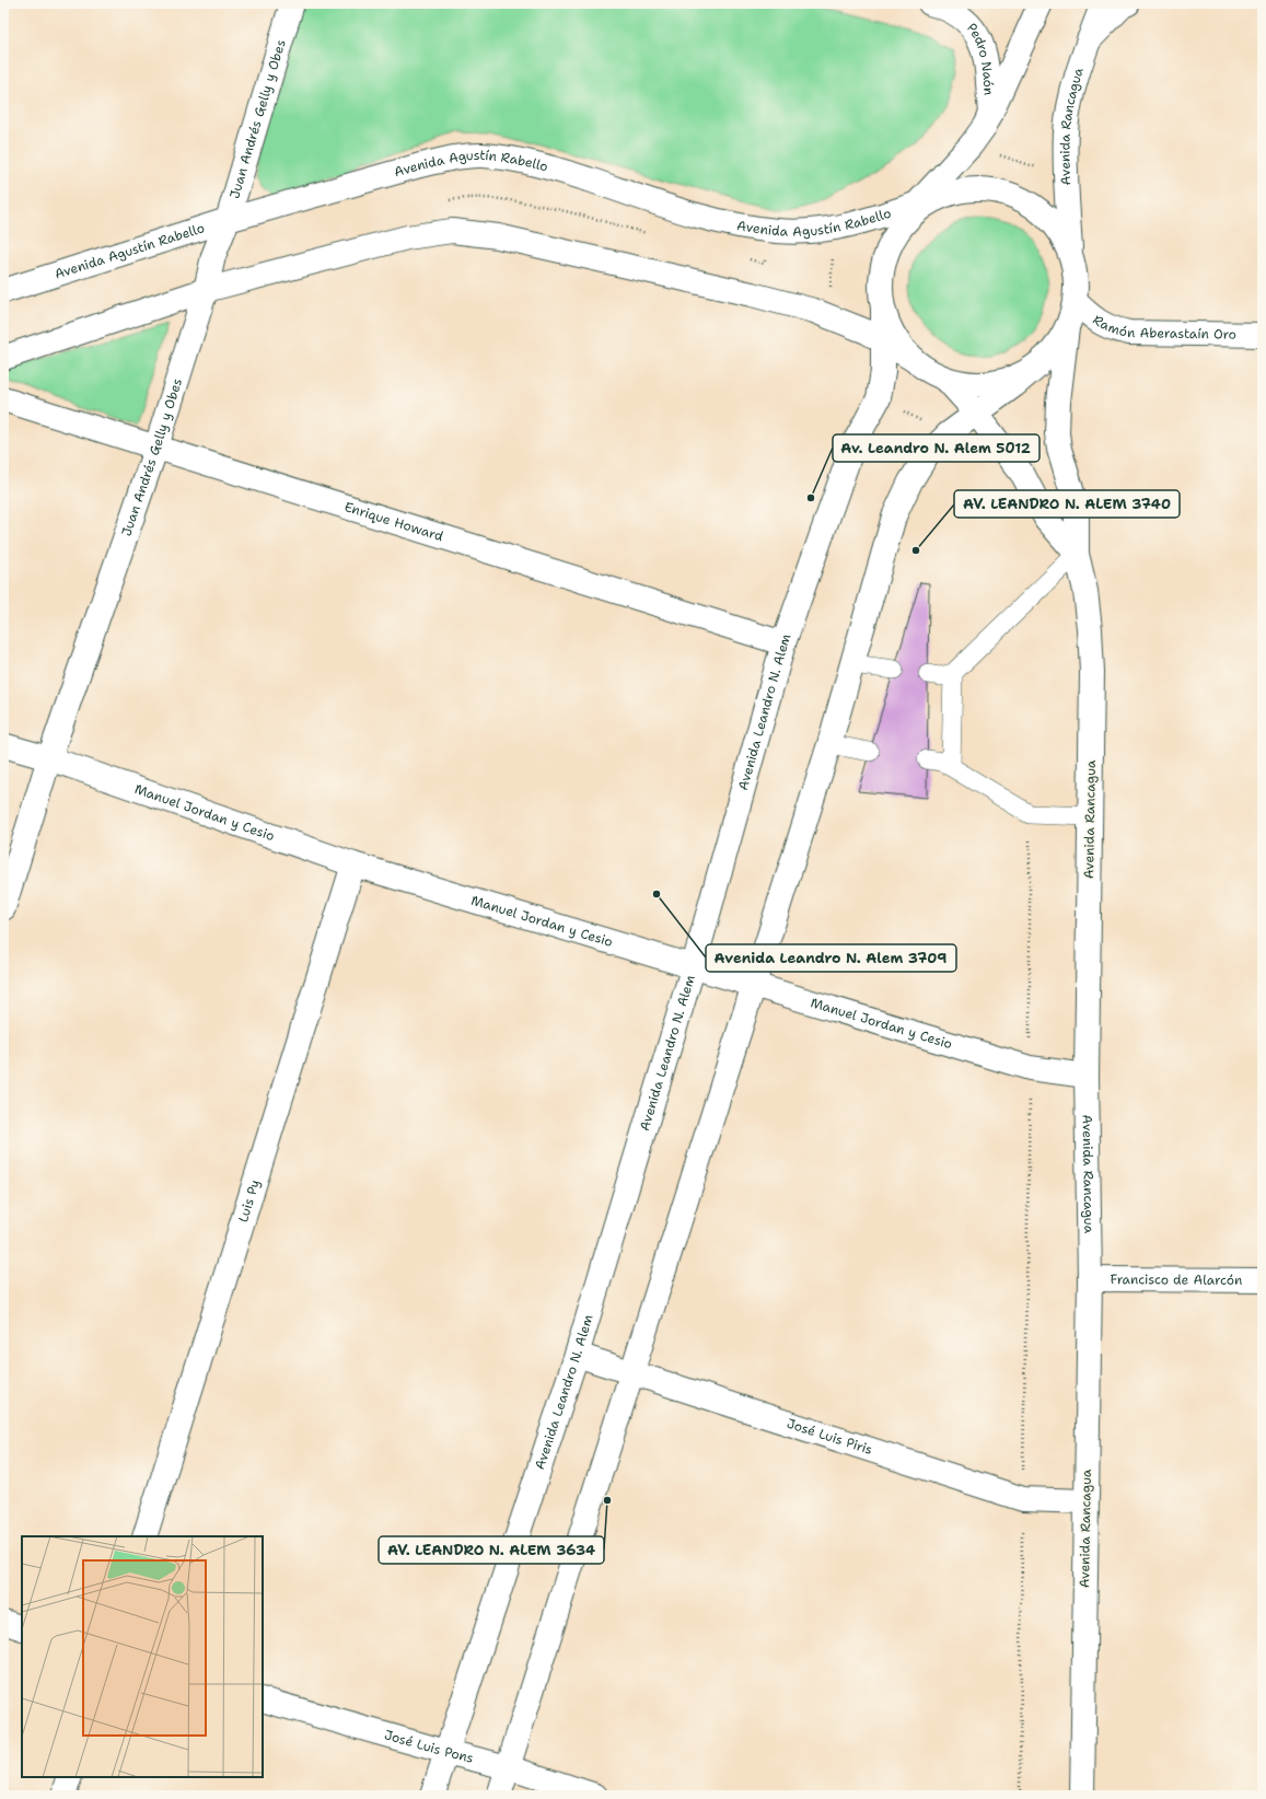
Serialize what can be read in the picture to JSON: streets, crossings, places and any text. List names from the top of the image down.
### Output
{
  "streets": {
    "main road": [
      "Pedro Naón",
      "Juan Andrés Gelly y Obes",
      "Avenida Rancagua",
      "Avenida Agustín Rabello",
      "Ramón Aberastaín Oro",
      "Enrique Howard",
      "Avenida Leandro N. Alem",
      "Manuel Jordan y Cesio",
      "Luis Py",
      "Francisco de Alarcón",
      "José Luis Piris",
      "José Luis Pons"
    ]
  },
  "crossings": [
    ["Juan Andrés Gelly y Obes", "Avenida Agustín Rabello"],
    ["Juan Andrés Gelly y Obes", "Enrique Howard"],
    ["Juan Andrés Gelly y Obes", "Manuel Jordan y Cesio"],
    ["Avenida Rancagua", "Manuel Jordan y Cesio"],
    ["Avenida Rancagua", "Francisco de Alarcón"],
    ["Avenida Rancagua", "José Luis Piris"],
    ["Enrique Howard", "Avenida Leandro N. Alem"],
    ["Avenida Leandro N. Alem", "Manuel Jordan y Cesio"],
    ["Avenida Leandro N. Alem", "José Luis Piris"],
    ["Avenida Leandro N. Alem", "José Luis Pons"],
    ["Manuel Jordan y Cesio", "Luis Py"]
  ],
  "places": [
    "Av. Leandro N. Alem 5012",
    "AV. LEANDRO N. ALEM 3740",
    "Avenida Leandro N. Alem 3709",
    "AV. LEANDRO N. ALEM 3634"
  ]
}
